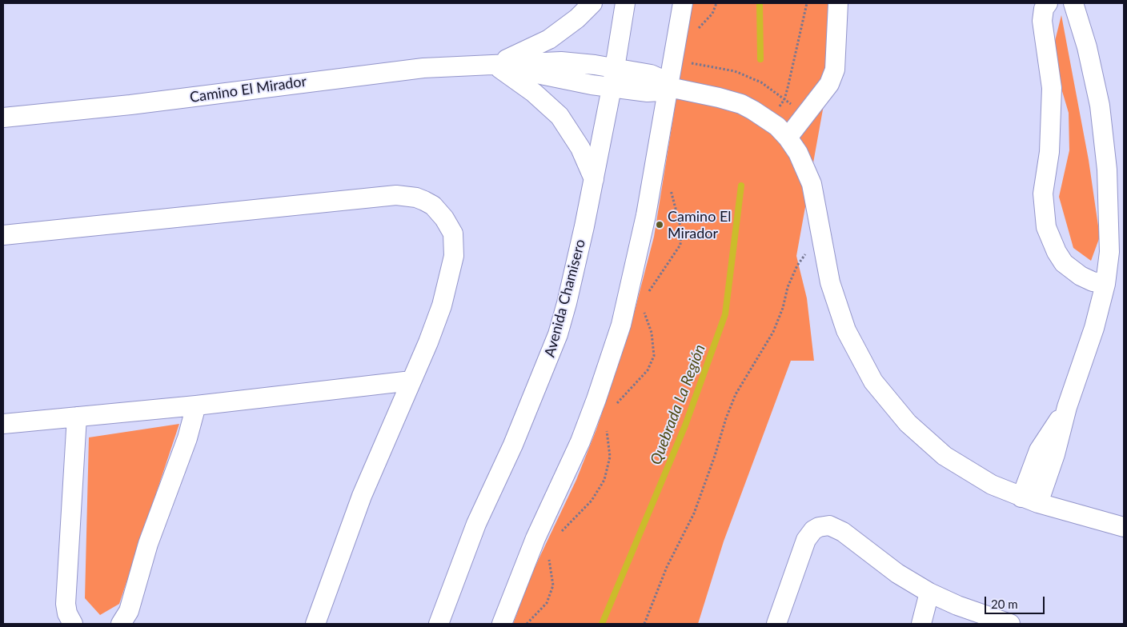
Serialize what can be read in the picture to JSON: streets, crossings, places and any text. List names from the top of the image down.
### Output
{
  "streets": {
    "street": ["Camino El Mirador", "Avenida Chamisero"]
  },
  "crossings": [
    ["Camino El Mirador", "Avenida Chamisero"]
  ],
  "water": ["Quebrada La Región"],
  "places": ["Camino El Mirador"],
  "scale_bar": "20 m"
}
